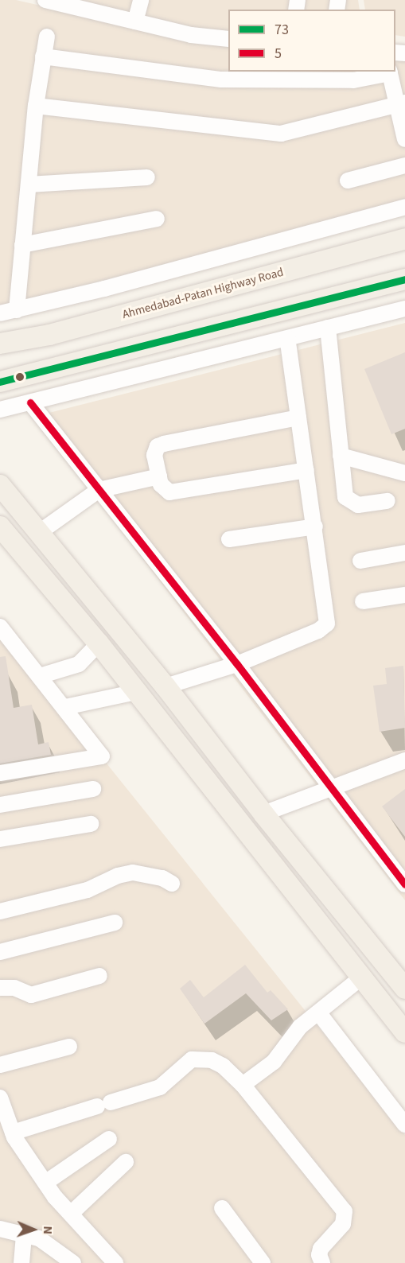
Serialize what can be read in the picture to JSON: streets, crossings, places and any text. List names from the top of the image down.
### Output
{
  "streets": {
    "main road": ["Ahmedabad-Patan Highway Road"]
  },
  "lines": ["transit line 73", "transit line 5"],
  "legend": ["73", "5"],
  "north": "right"
}
